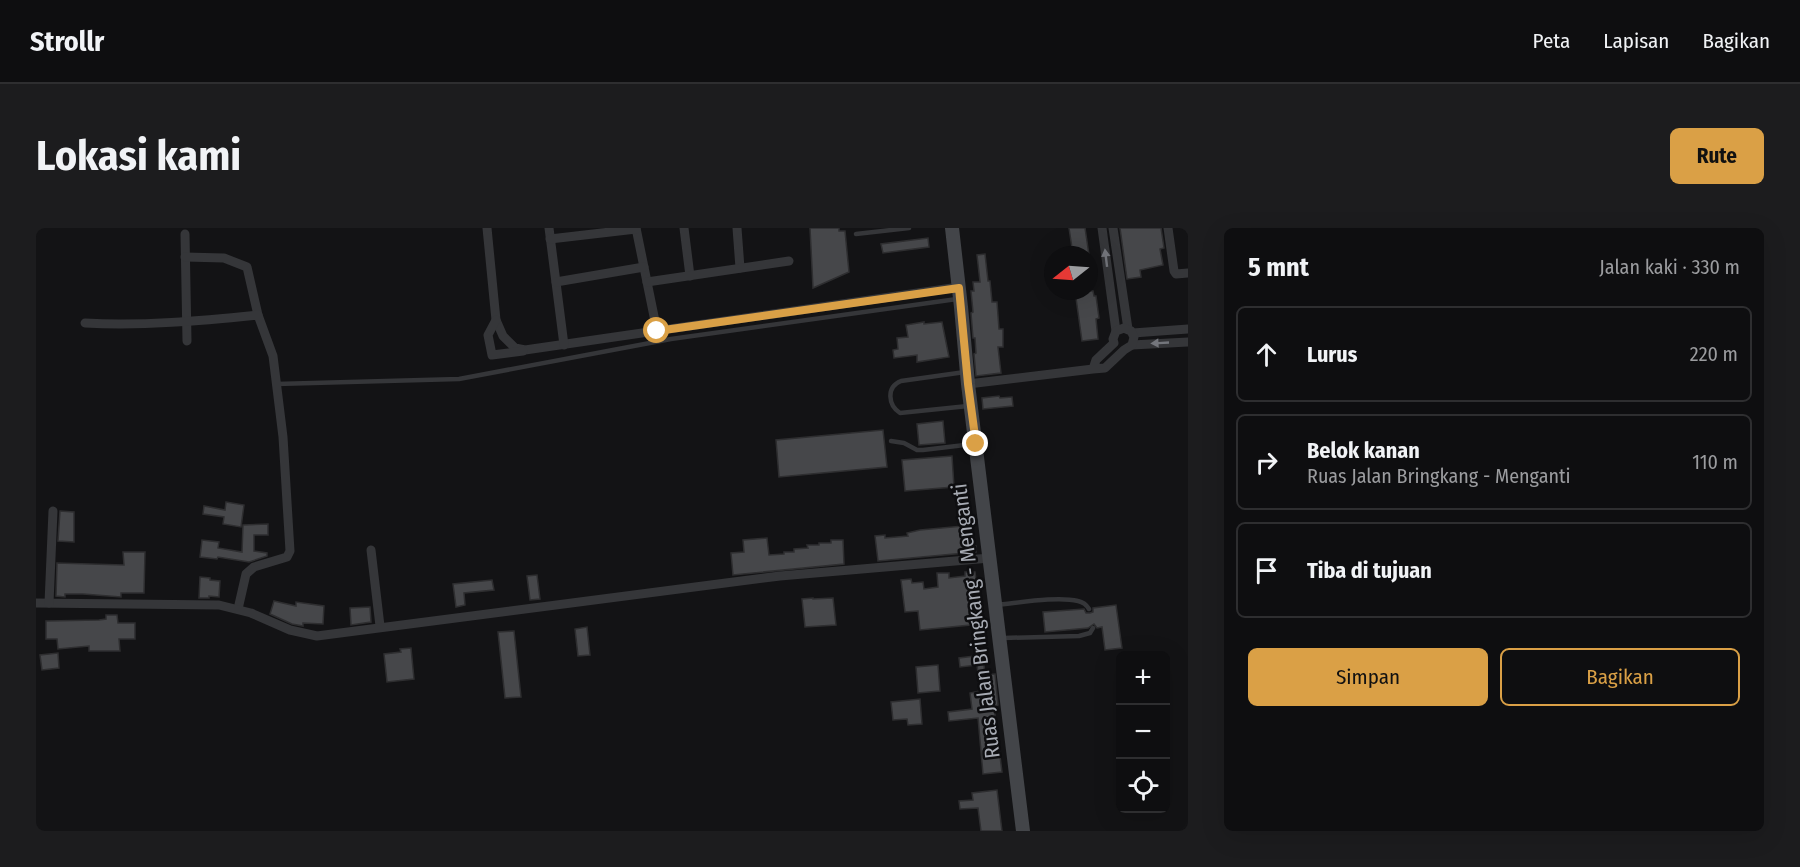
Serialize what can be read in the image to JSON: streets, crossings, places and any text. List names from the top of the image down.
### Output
{
  "streets": {
    "main road": ["Ruas Jalan Bringkang - Menganti"]
  },
  "north": "left",
  "page": {
    "header": "Strollr",
    "nav": ["Peta", "Lapisan", "Bagikan"],
    "buttons": [
      "Rute",
      ["Simpan", "Bagikan"]
    ],
    "title": "Lokasi kami",
    "heading": ["5 mnt", "Jalan kaki · 330 m"],
    "list": [
      ["Lurus", "220 m"],
      ["Belok kanan", "Ruas Jalan Bringkang - Menganti", "110 m"],
      "Tiba di tujuan"
    ],
    "map_buttons": ["+", "−"]
  }
}
